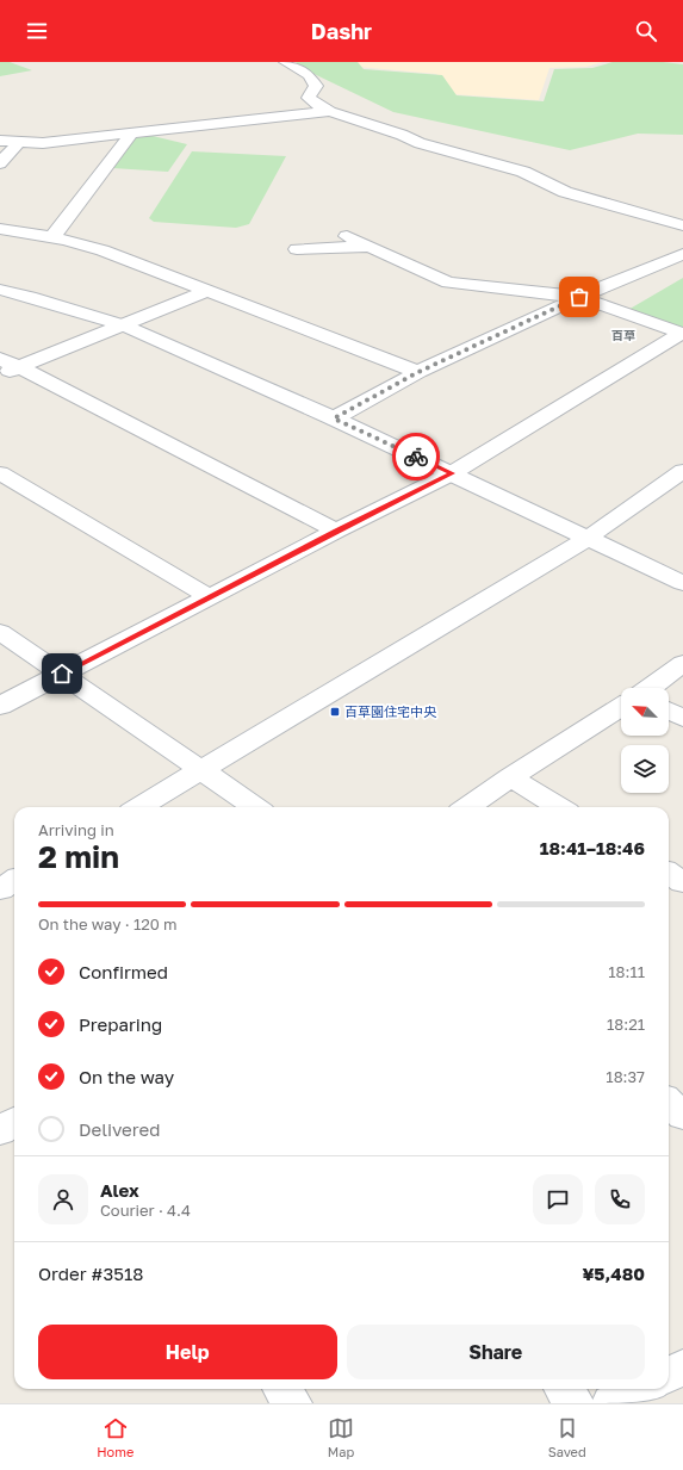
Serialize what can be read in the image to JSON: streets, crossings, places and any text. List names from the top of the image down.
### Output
{
  "districts": ["百草"],
  "places": {
    "transit": ["百草園住宅中央"]
  },
  "north": "top left",
  "page": {
    "header": "Dashr",
    "heading": ["2 min", "Arriving in", "18:41–18:46"],
    "panel": [
      "Alex",
      "Courier · 4.4",
      "Order #3518",
      "¥5,480"
    ],
    "bar": "On the way · 120 m",
    "list": [
      ["Confirmed", "18:11"],
      ["Preparing", "18:21"],
      ["On the way", "18:37"],
      "Delivered"
    ],
    "buttons": ["Help", "Share"],
    "tabs": ["Home", "Map", "Saved"]
  }
}
